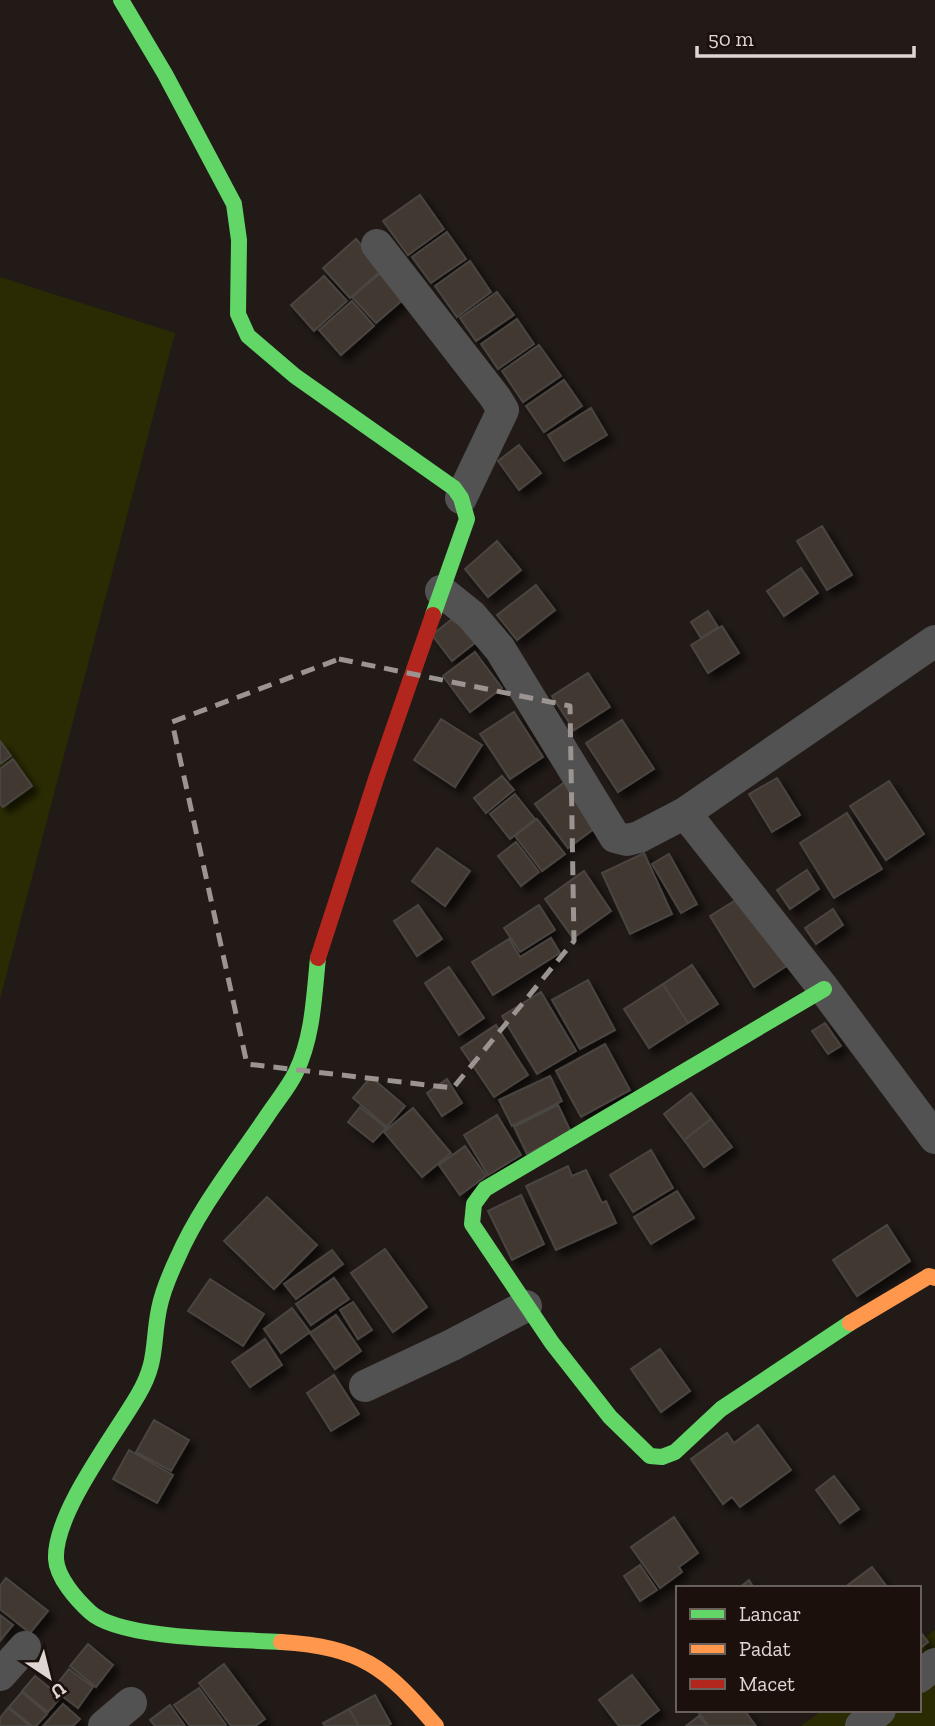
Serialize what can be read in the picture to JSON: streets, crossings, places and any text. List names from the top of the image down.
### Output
{
  "legend": ["Lancar", "Padat", "Macet"],
  "scale_bar": "50 m",
  "north": "bottom right"
}
